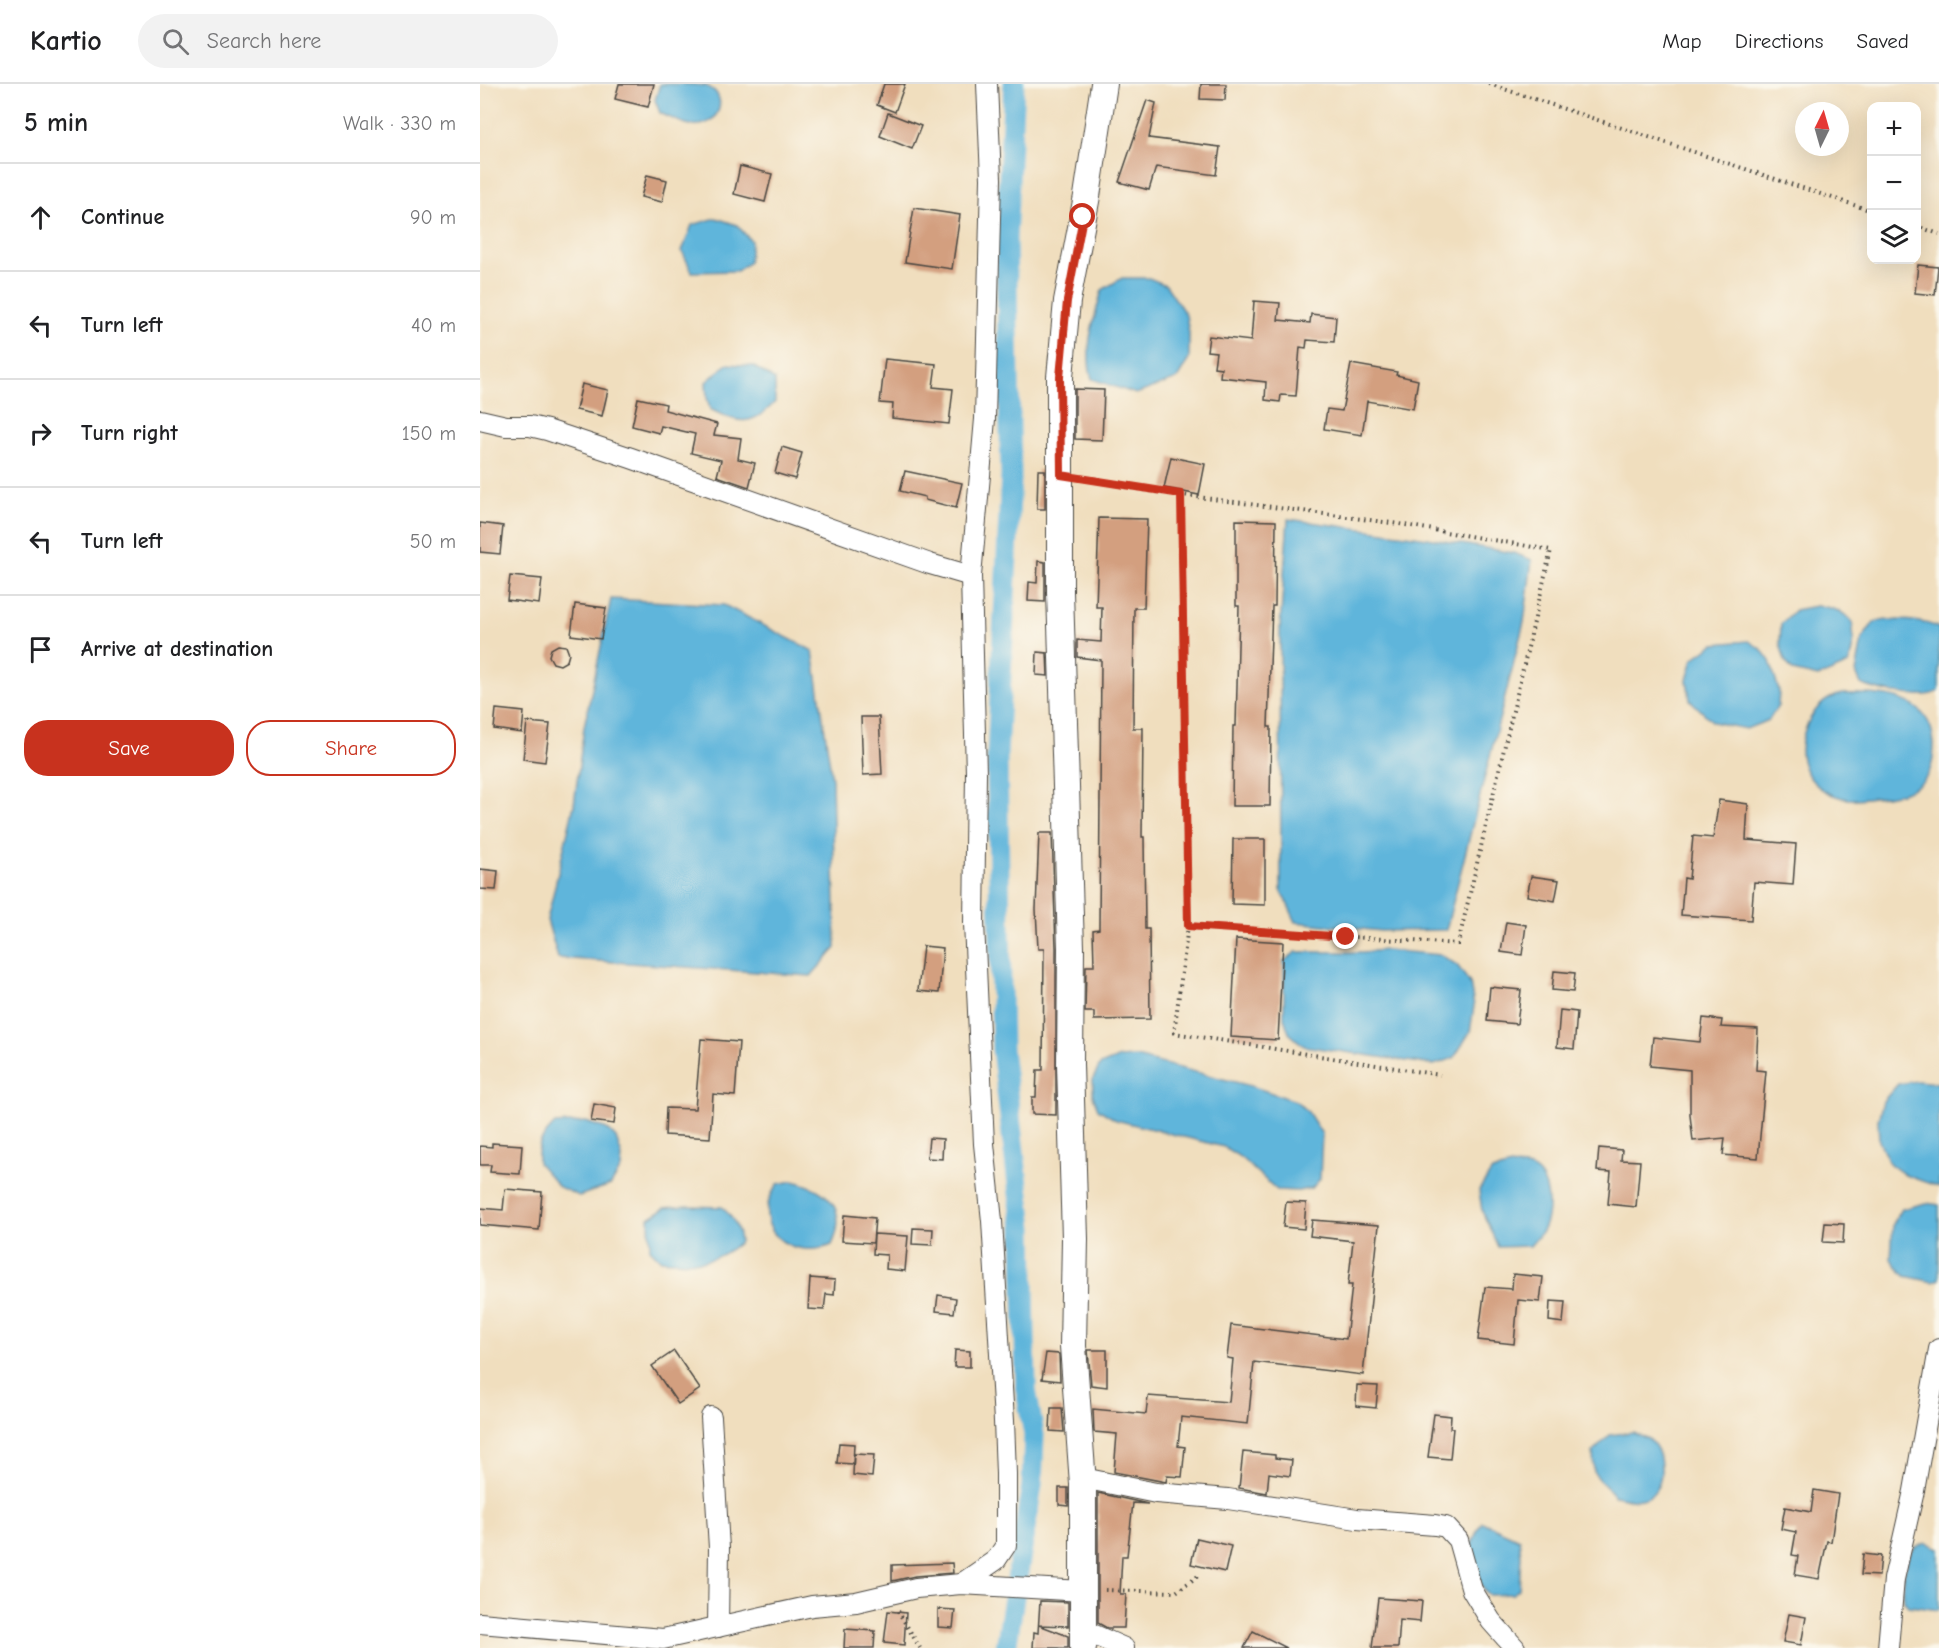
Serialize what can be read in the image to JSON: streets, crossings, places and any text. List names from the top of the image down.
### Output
{
  "north": "top",
  "page": {
    "header": "Kartio",
    "search": "Search here",
    "nav": ["Map", "Directions", "Saved"],
    "heading": ["5 min", "Walk · 330 m"],
    "map_buttons": ["+", "−"],
    "list": [
      ["Continue", "90 m"],
      ["Turn left", "40 m"],
      ["Turn right", "150 m"],
      ["Turn left", "50 m"],
      "Arrive at destination"
    ],
    "buttons": ["Save", "Share"]
  }
}
